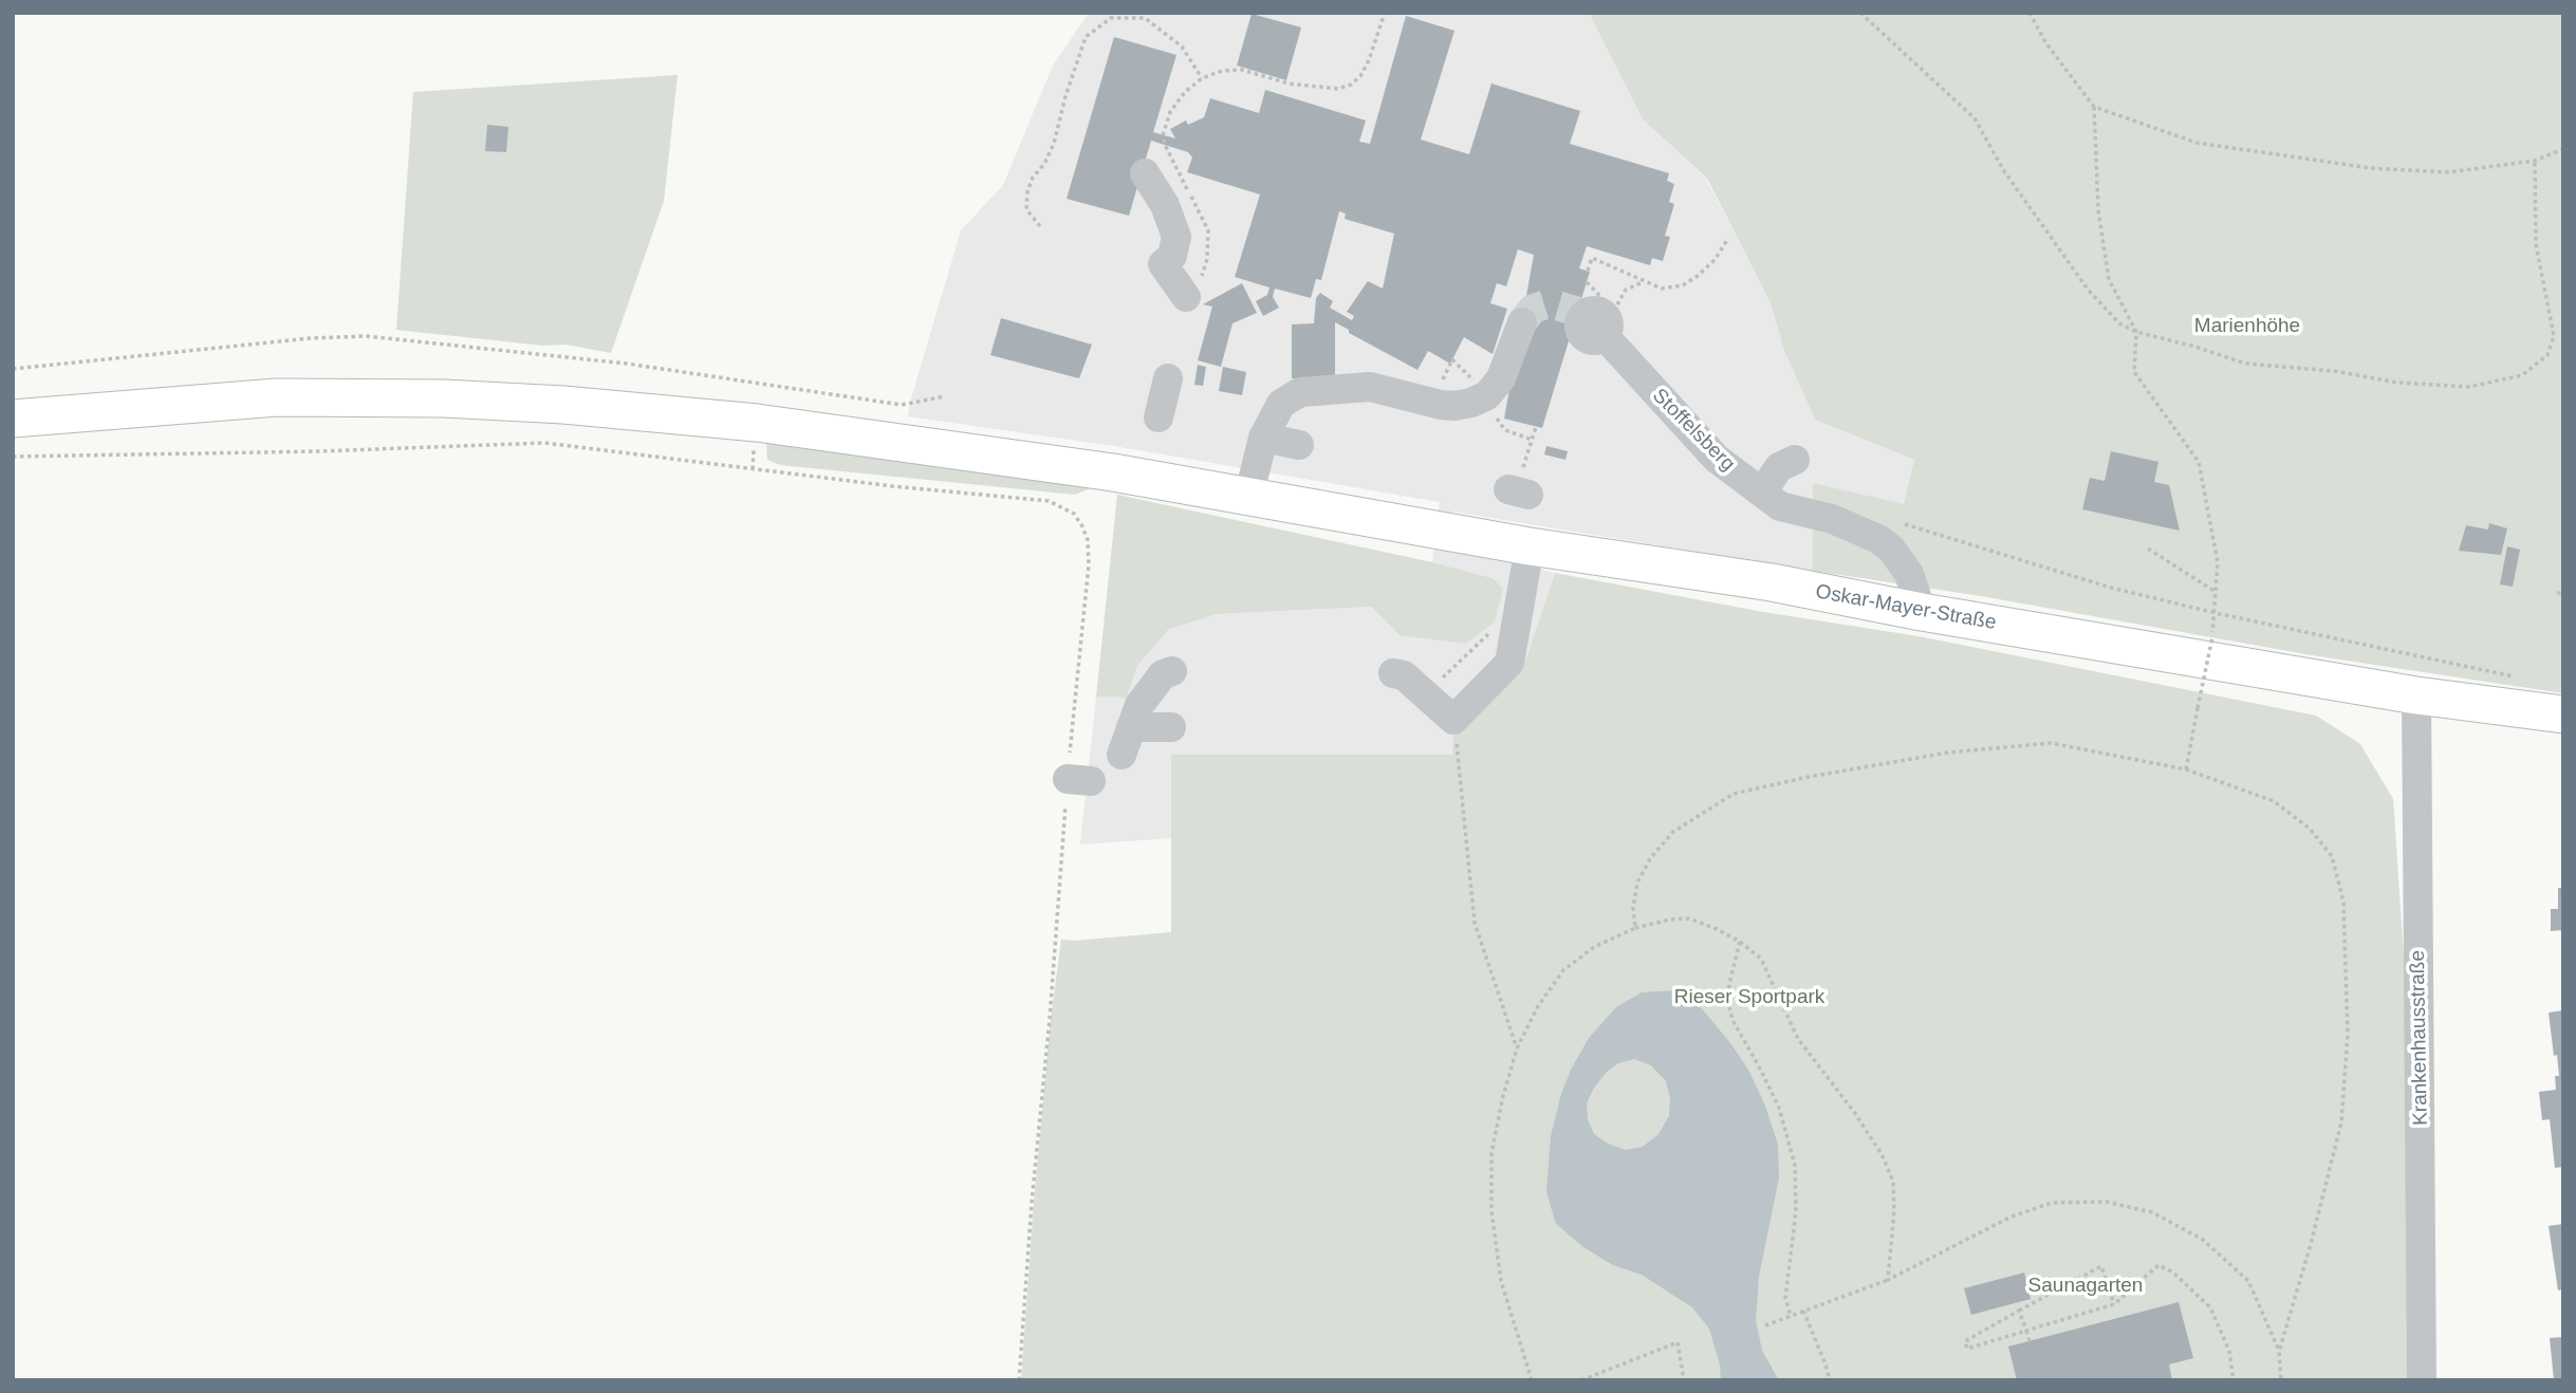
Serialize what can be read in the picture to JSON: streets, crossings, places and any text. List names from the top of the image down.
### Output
{
  "streets": {
    "main road": ["Oskar-Mayer-Straße"],
    "street": ["Stoffelsberg", "Krankenhausstraße"]
  },
  "crossings": [
    ["Stoffelsberg", "Oskar-Mayer-Straße"],
    ["Oskar-Mayer-Straße", "Krankenhausstraße"]
  ],
  "parks": ["Marienhöhe", "Rieser Sportpark", "Saunagarten"]
}
